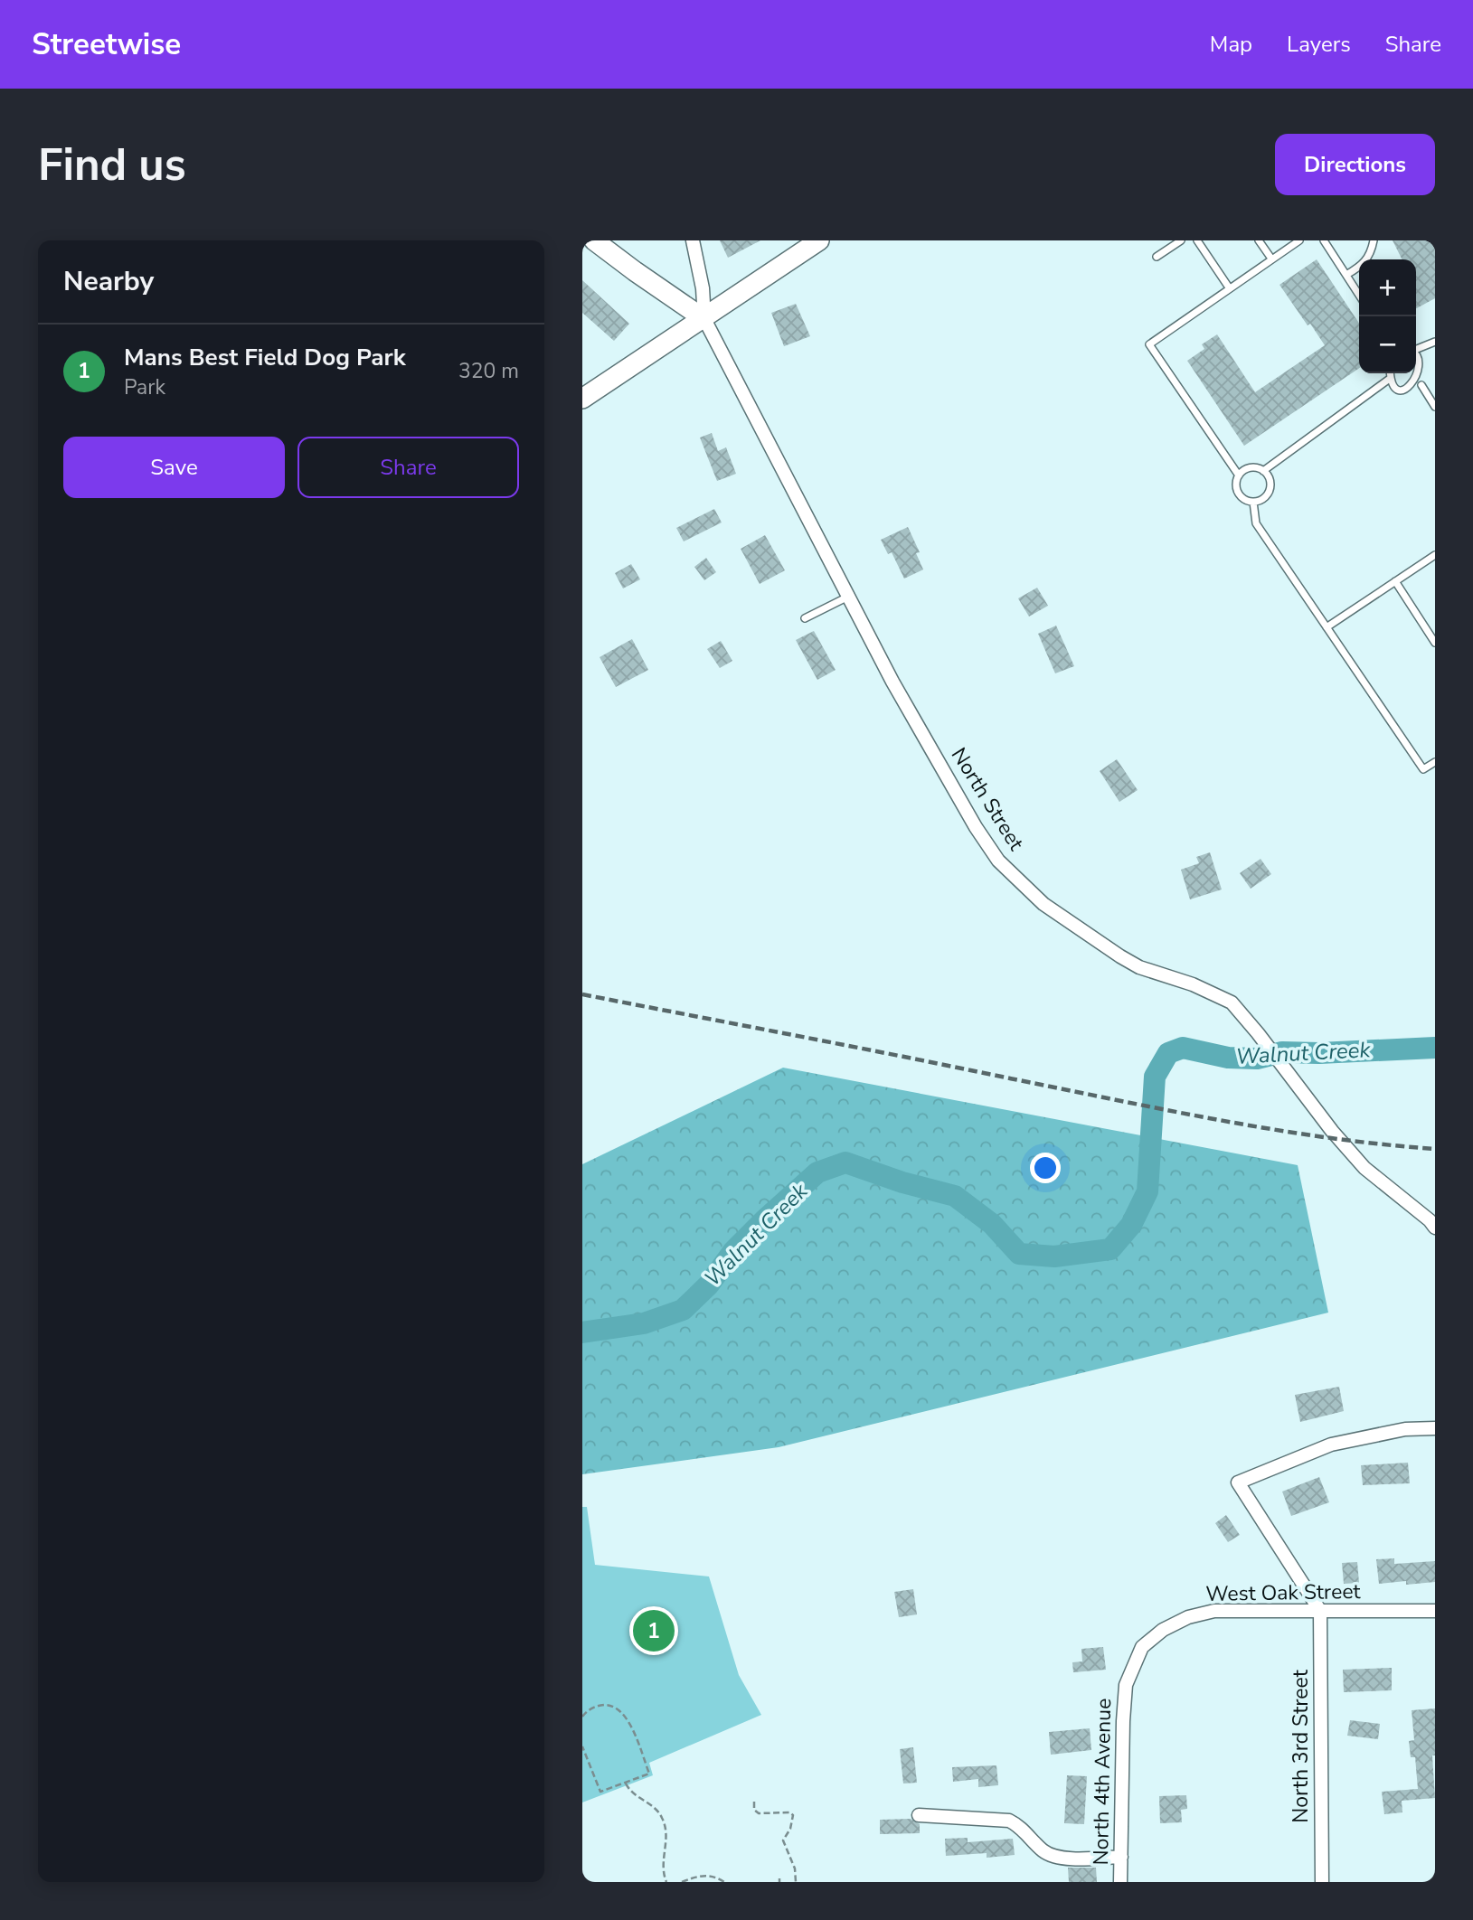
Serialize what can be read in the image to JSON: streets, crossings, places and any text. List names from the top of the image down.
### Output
{
  "streets": {
    "street": [
      "North Street",
      "West Oak Street",
      "North 3rd Street",
      "North 4th Avenue"
    ]
  },
  "crossings": [
    ["West Oak Street", "North 3rd Street"],
    ["West Oak Street", "North 4th Avenue"]
  ],
  "water": ["Walnut Creek"],
  "page": {
    "header": "Streetwise",
    "nav": ["Map", "Layers", "Share"],
    "buttons": [
      "Directions",
      ["Save", "Share"]
    ],
    "title": "Find us",
    "heading": "Nearby",
    "map_buttons": ["+", "−"],
    "list": [
      {
        "mark": "1",
        "name": "Mans Best Field Dog Park",
        "note": "Park",
        "value": "320 m"
      }
    ],
    "pins": "1"
  }
}
